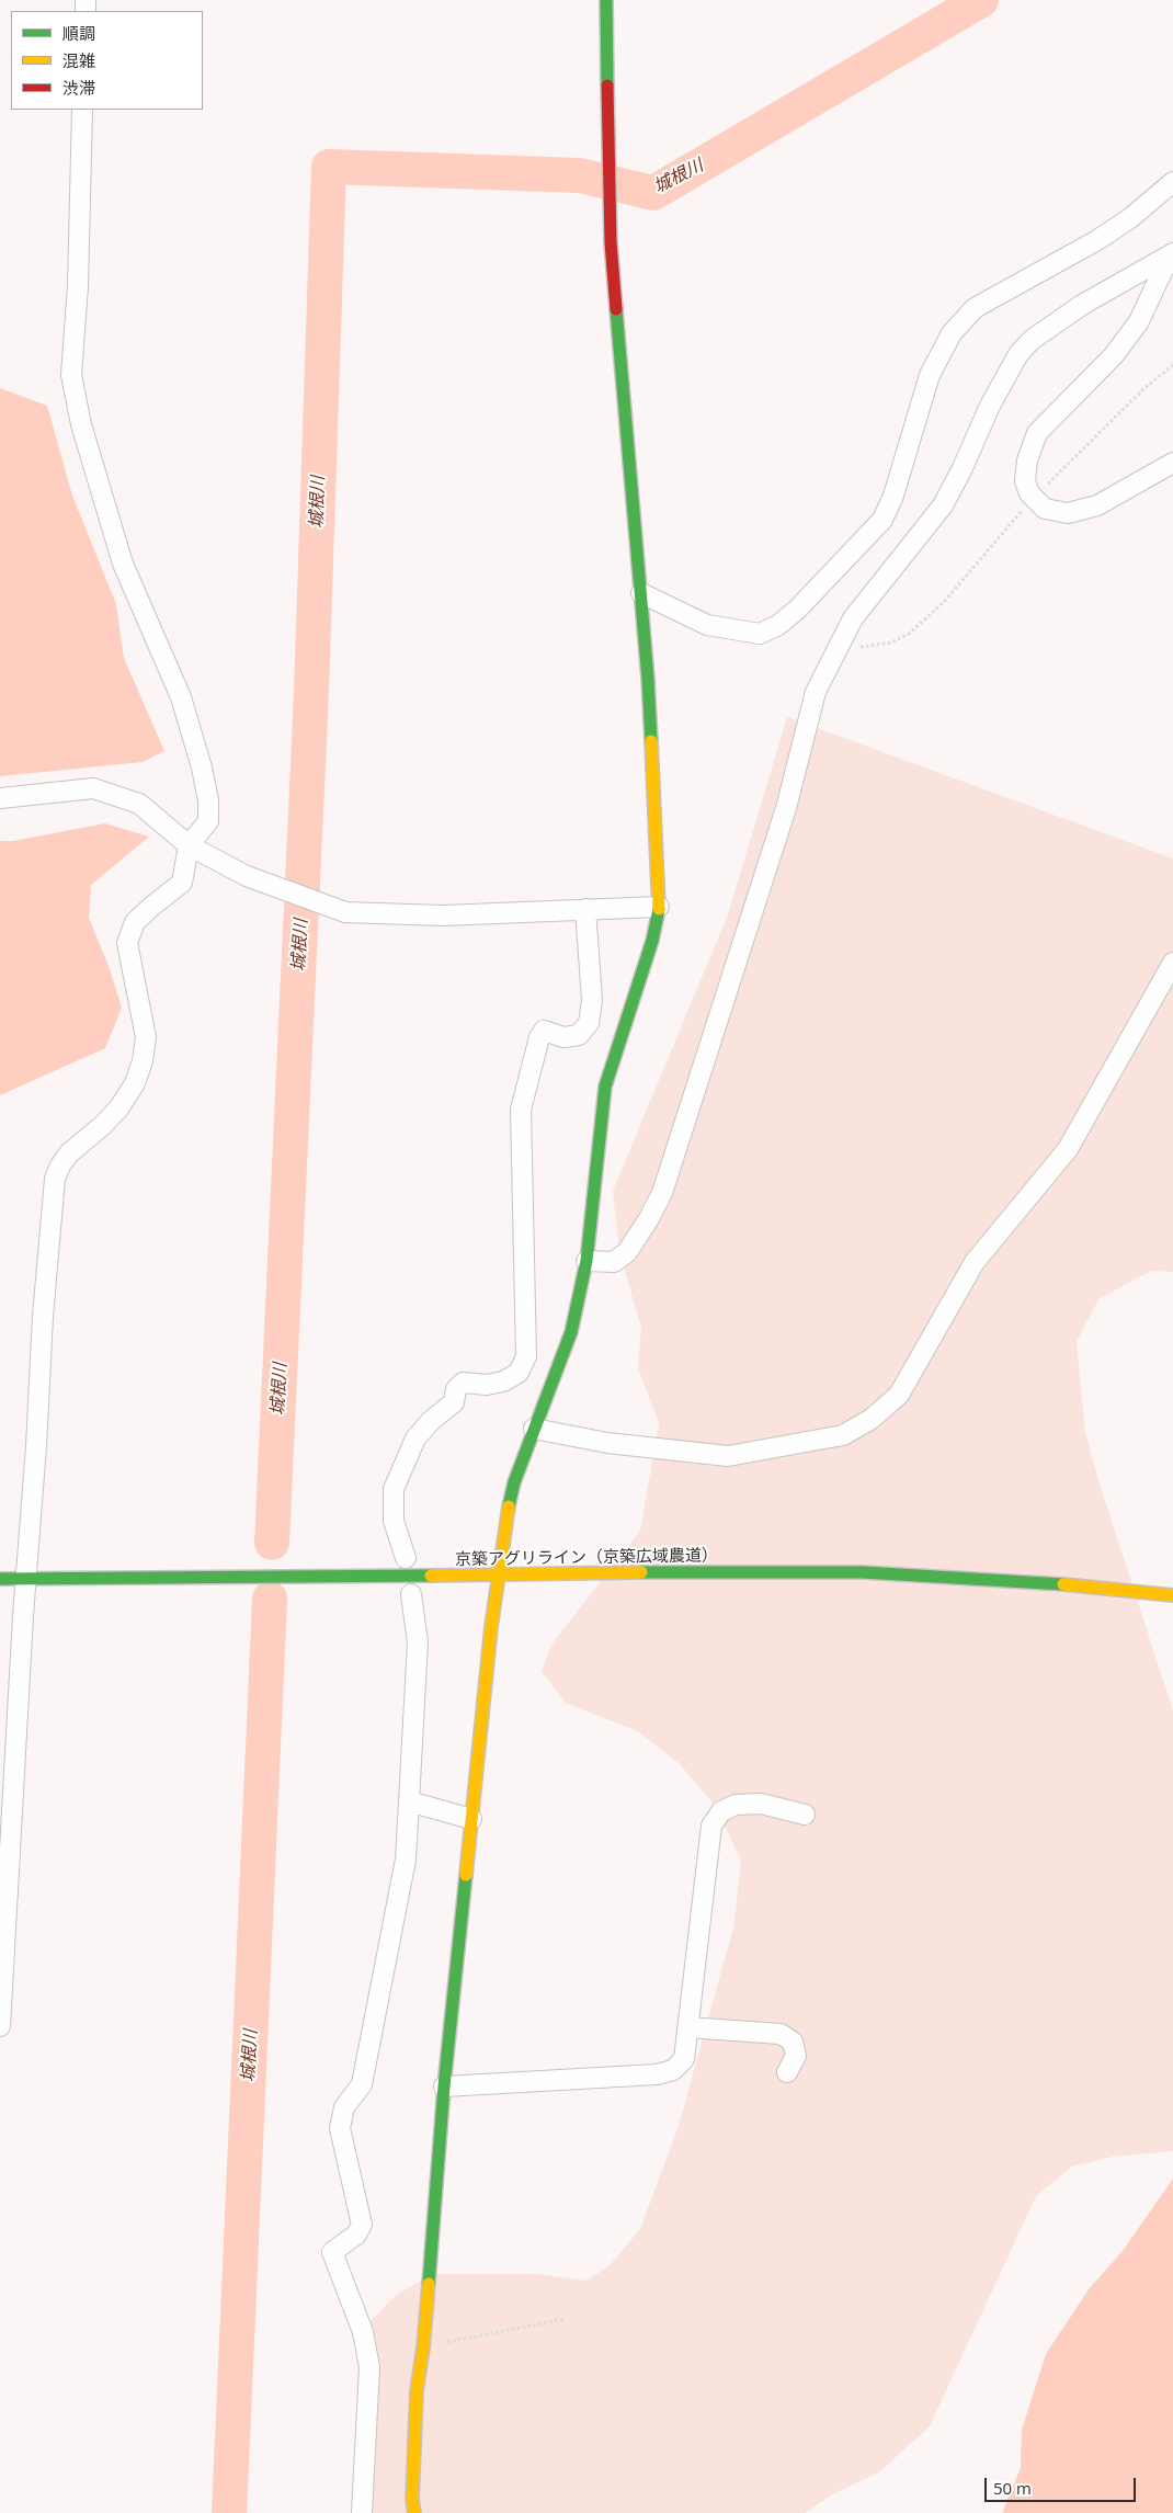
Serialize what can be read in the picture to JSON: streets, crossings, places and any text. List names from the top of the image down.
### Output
{
  "streets": {
    "street": ["京築アグリライン（京築広域農道）"]
  },
  "water": ["城根川"],
  "legend": ["順調", "混雑", "渋滞"],
  "scale_bar": "50 m"
}
